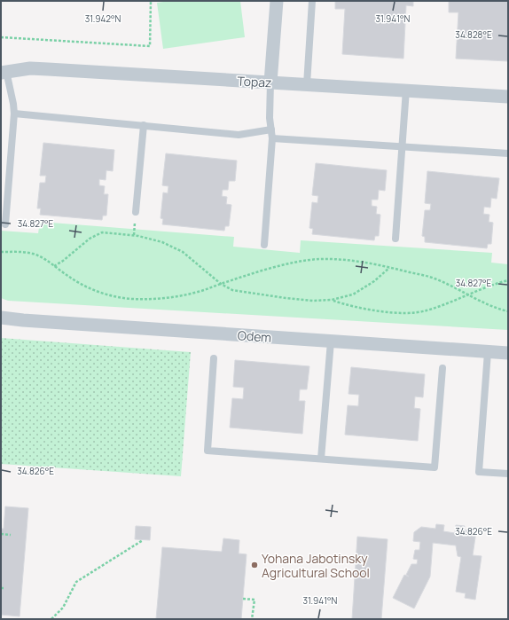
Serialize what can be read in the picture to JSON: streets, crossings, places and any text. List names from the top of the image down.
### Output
{
  "streets": {
    "street": ["Topaz", "Odem"]
  },
  "places": ["Yohana Jabotinsky Agricultural School"],
  "coordinates": [
    "31.942°N",
    "31.941°N",
    "34.828°E",
    "34.827°E",
    "34.826°E"
  ]
}
